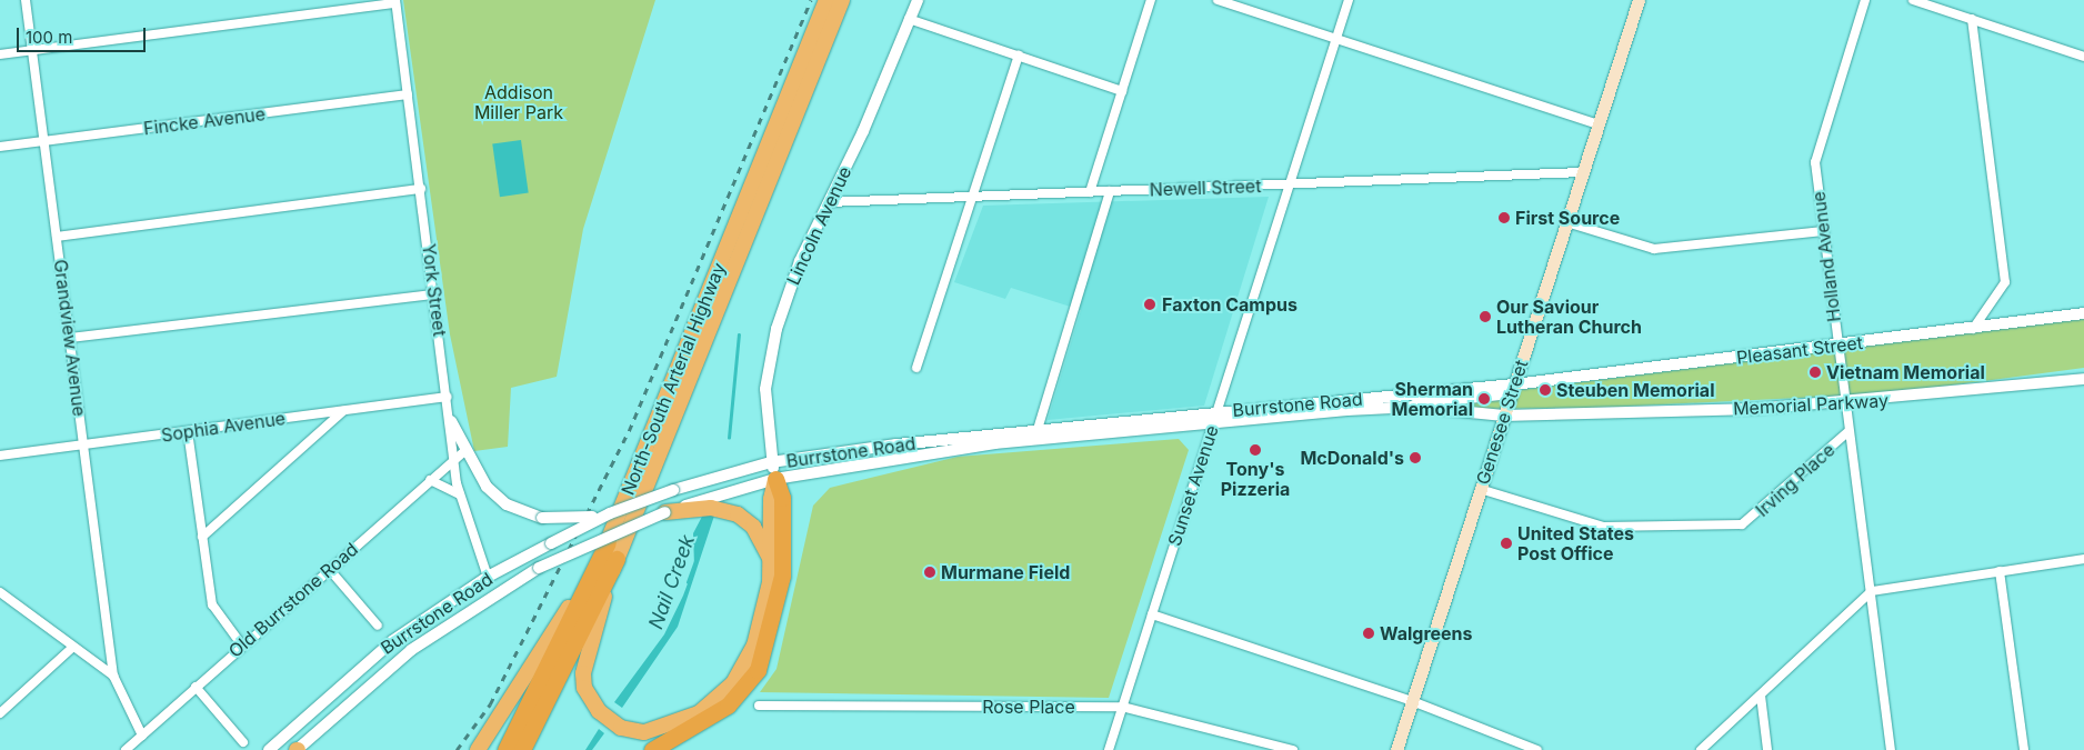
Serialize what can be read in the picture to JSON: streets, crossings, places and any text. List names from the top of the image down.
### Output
{
  "streets": {
    "highway": ["North-South Arterial Highway"],
    "main road": ["Genesee Street"],
    "street": [
      "Fincke Avenue",
      "Newell Street",
      "Lincoln Avenue",
      "Holland Avenue",
      "York Street",
      "Grandview Avenue",
      "Pleasant Street",
      "Burrstone Road",
      "Memorial Parkway",
      "Sophia Avenue",
      "Irving Place",
      "Sunset Avenue",
      "Old Burrstone Road",
      "Rose Place"
    ]
  },
  "crossings": [
    ["Fincke Avenue", "York Street"],
    ["Fincke Avenue", "Grandview Avenue"],
    ["Newell Street", "Lincoln Avenue"],
    ["Newell Street", "Genesee Street"],
    ["Newell Street", "Sunset Avenue"],
    ["Lincoln Avenue", "Burrstone Road"],
    ["Holland Avenue", "Pleasant Street"],
    ["Holland Avenue", "Memorial Parkway"],
    ["Holland Avenue", "Irving Place"],
    ["York Street", "Burrstone Road"],
    ["York Street", "Sophia Avenue"],
    ["York Street", "Old Burrstone Road"],
    ["Grandview Avenue", "Sophia Avenue"],
    ["Pleasant Street", "Burrstone Road"],
    ["Pleasant Street", "Genesee Street"],
    ["Burrstone Road", "Memorial Parkway"],
    ["Burrstone Road", "Genesee Street"],
    ["Burrstone Road", "Sunset Avenue"],
    ["Memorial Parkway", "Genesee Street"],
    ["Genesee Street", "Irving Place"],
    ["Sunset Avenue", "Rose Place"]
  ],
  "water": ["Nail Creek"],
  "parks": ["Addison Miller Park"],
  "places": [
    "First Source",
    "Faxton Campus",
    "Our Saviour Lutheran Church",
    "Vietnam Memorial",
    "Steuben Memorial",
    "Sherman Memorial",
    "Tony's Pizzeria",
    "McDonald's",
    "United States Post Office",
    "Murmane Field",
    "Walgreens"
  ],
  "scale_bar": "100 m"
}
